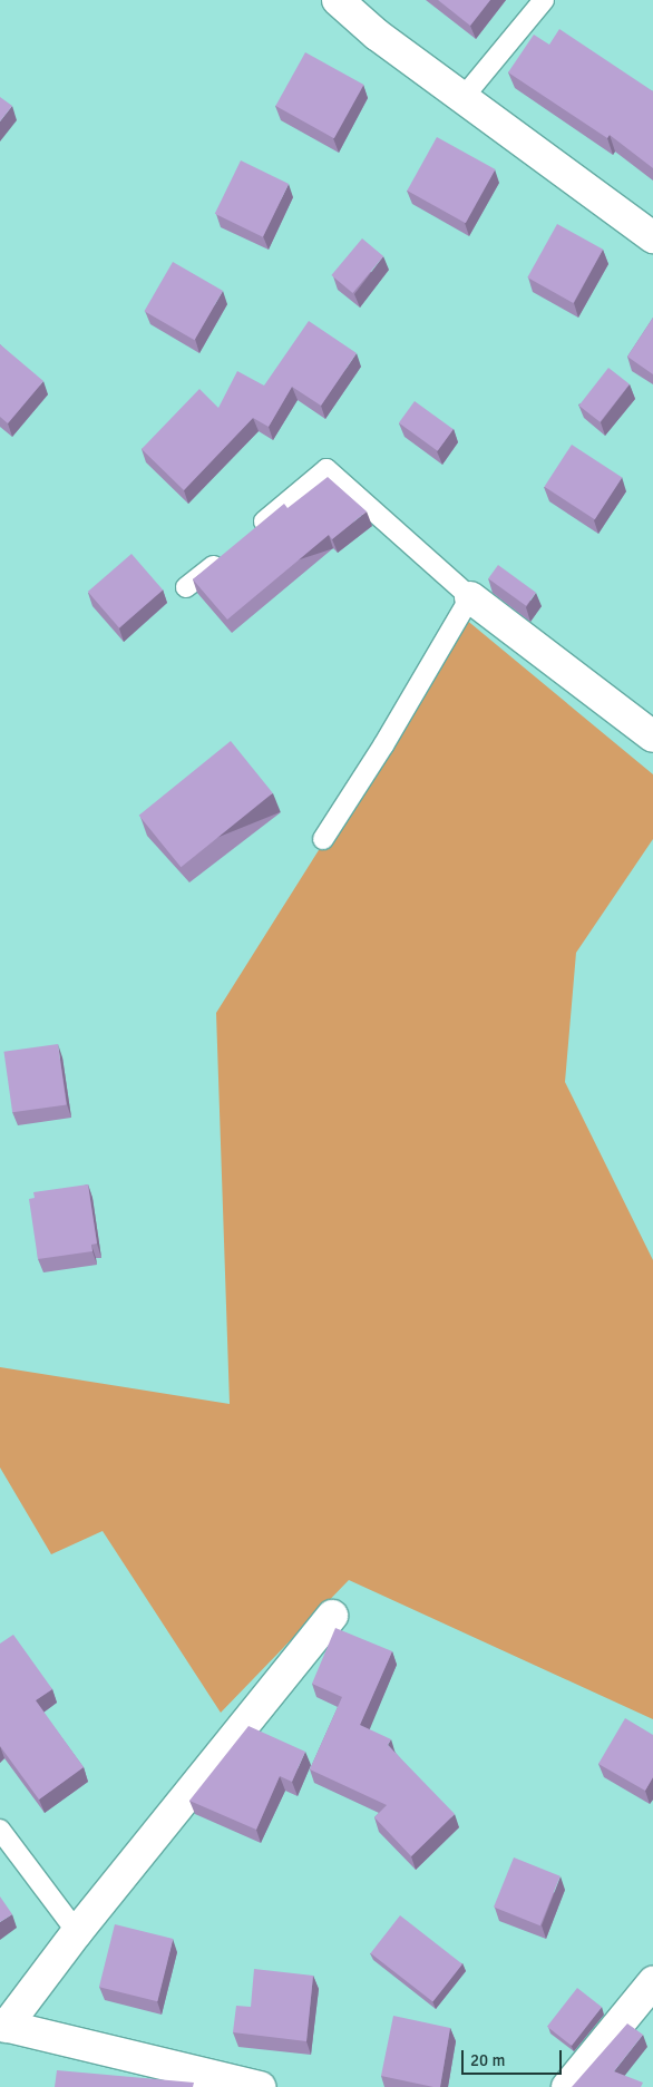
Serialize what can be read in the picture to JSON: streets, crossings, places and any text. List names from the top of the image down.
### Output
{
  "scale_bar": "20 m"
}
